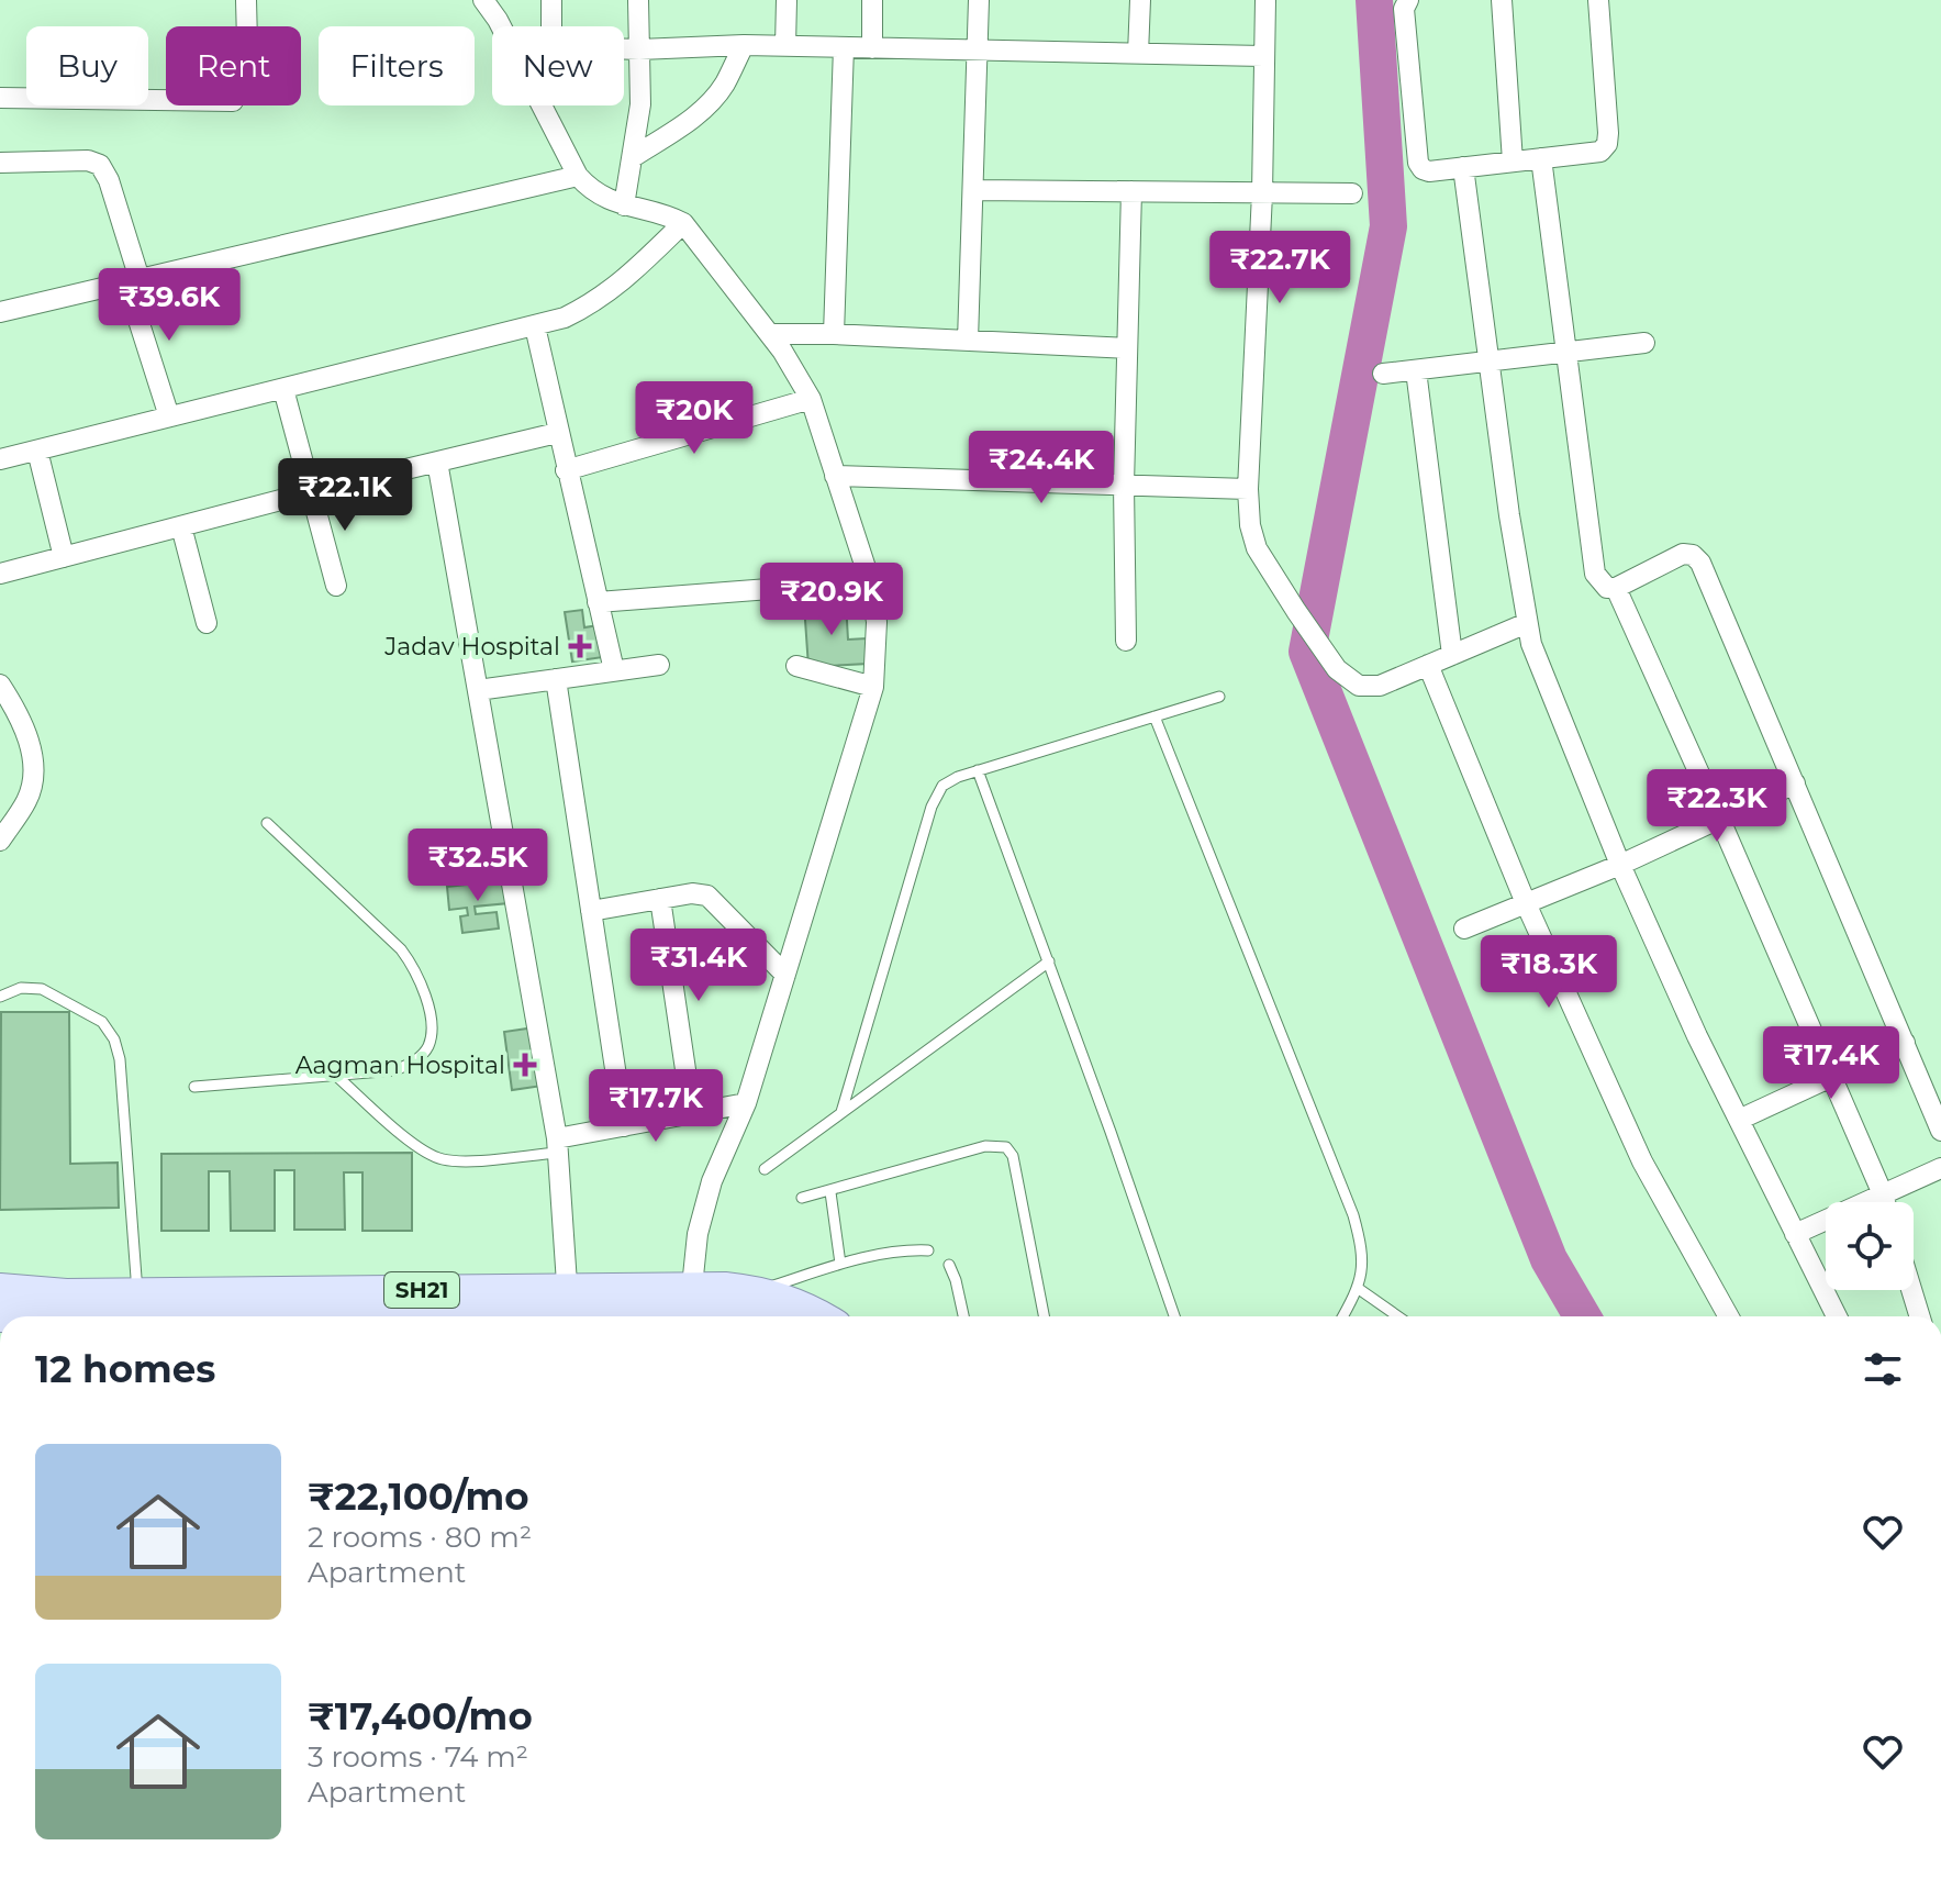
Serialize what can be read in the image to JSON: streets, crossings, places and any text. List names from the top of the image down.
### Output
{
  "streets": {
    "main road": ["SH21"]
  },
  "places": {
    "health": ["Jadav Hospital", "Aagman Hospital"]
  },
  "page": {
    "chip": [
      "Buy",
      "Rent",
      "Filters",
      "New"
    ],
    "price": [
      "₹22.7K",
      "₹39.6K",
      "₹20K",
      "₹24.4K",
      "₹22.1K",
      "₹20.9K",
      "₹22.3K",
      "₹32.5K",
      "₹31.4K",
      "₹18.3K",
      "₹17.4K",
      "₹17.7K"
    ],
    "heading": "12 homes",
    "list": [
      {
        "name": "₹22,100/mo",
        "note": "2 rooms · 80 m² · Apartment"
      },
      {
        "name": "₹17,400/mo",
        "note": "3 rooms · 74 m² · Apartment"
      }
    ]
  }
}
